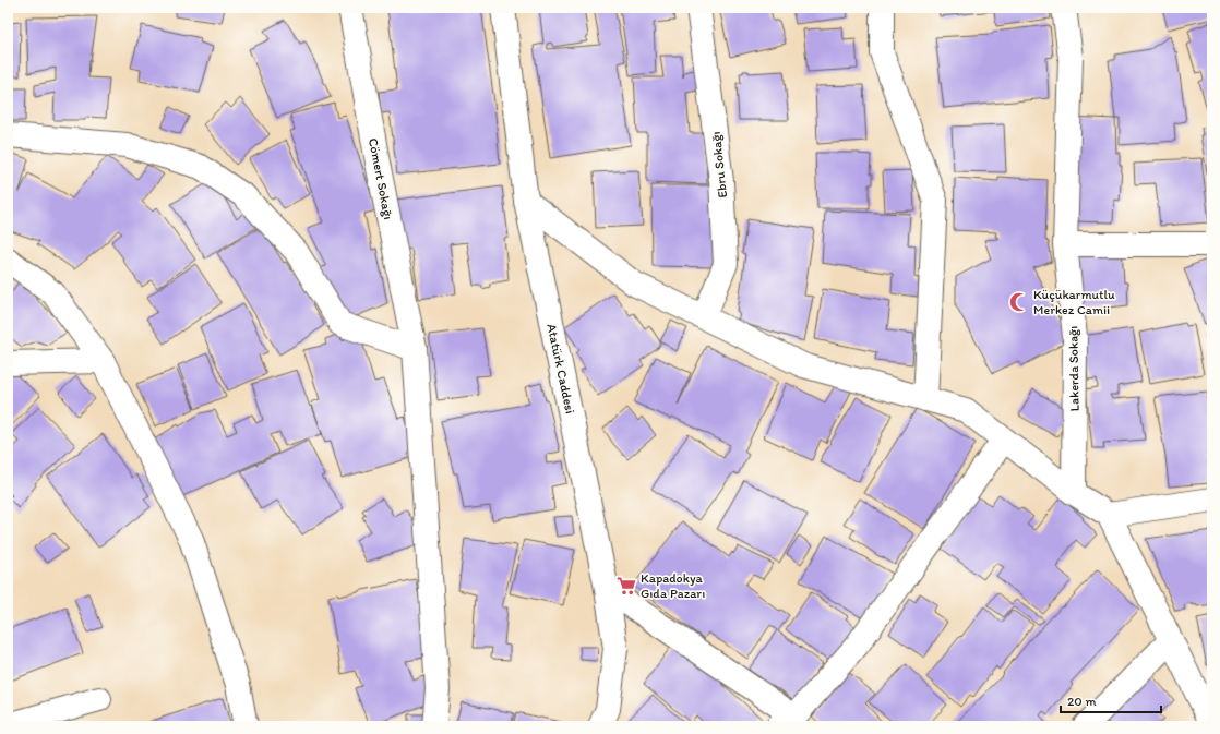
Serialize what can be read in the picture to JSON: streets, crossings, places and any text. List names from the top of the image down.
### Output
{
  "streets": {
    "street": [
      "Ebru Sokağı",
      "Cömert Sokağı",
      "Atatürk Caddesi",
      "Lakerda Sokağı"
    ]
  },
  "places": {
    "mosque": ["Küçükarmutlu Merkez Camii"],
    "supermarket": ["Kapadokya Gıda Pazarı"]
  },
  "scale_bar": "20 m"
}
